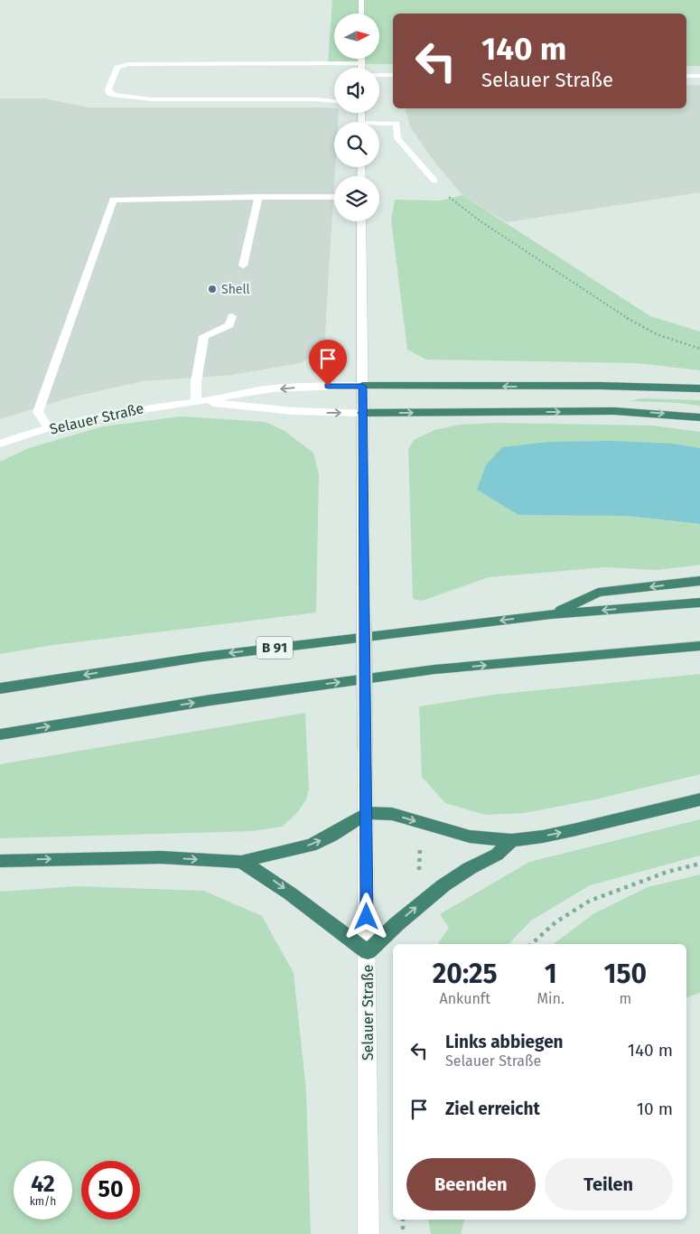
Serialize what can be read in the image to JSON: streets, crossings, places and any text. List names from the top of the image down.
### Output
{
  "streets": {
    "highway": ["B 91"],
    "main road": ["Selauer Straße"]
  },
  "places": ["Shell"],
  "north": "right",
  "page": {
    "turn": ["140 m", "Selauer Straße"],
    "eta": [
      "20:25",
      "Ankunft",
      "1",
      "Min.",
      "150",
      "m"
    ],
    "list": [
      {
        "name": "Links abbiegen",
        "note": "Selauer Straße",
        "value": "140 m"
      },
      {
        "name": "Ziel erreicht",
        "value": "10 m"
      }
    ],
    "buttons": ["Beenden", "Teilen"],
    "speed": "42 km/h",
    "limit": "50"
  }
}
